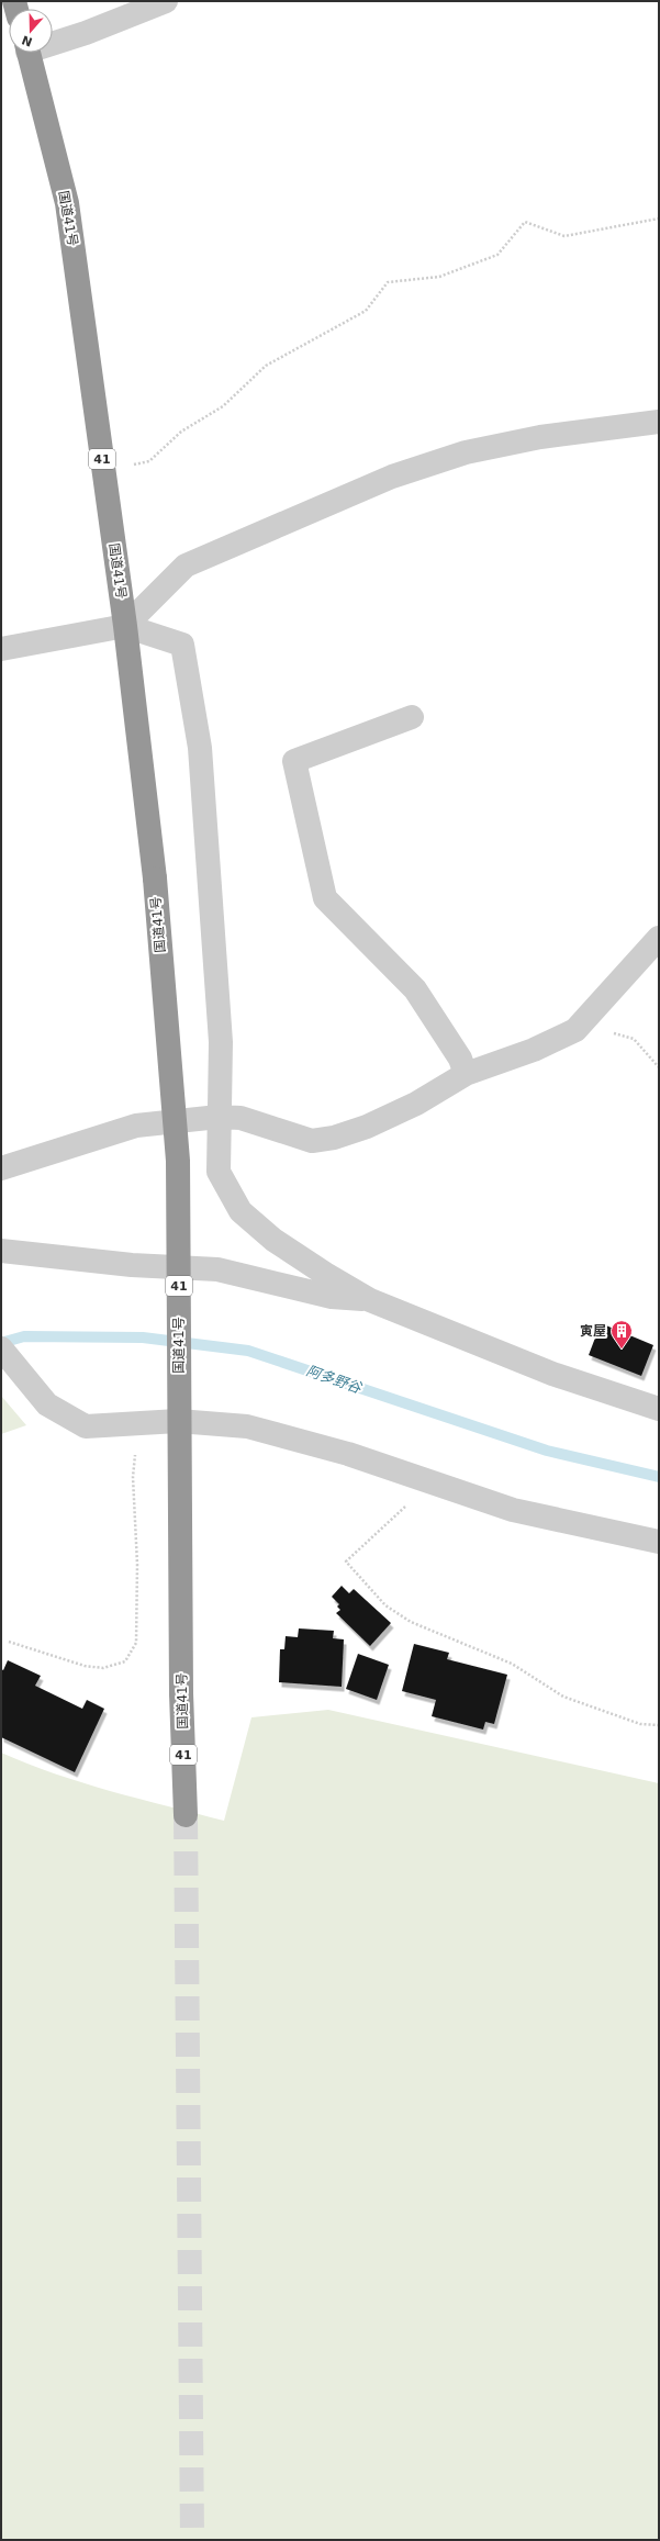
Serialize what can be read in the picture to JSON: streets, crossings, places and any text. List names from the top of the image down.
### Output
{
  "streets": {
    "highway": ["国道41号", "41"]
  },
  "water": ["阿多野谷"],
  "places": {
    "building": ["寅屋"]
  },
  "north": "bottom"
}
